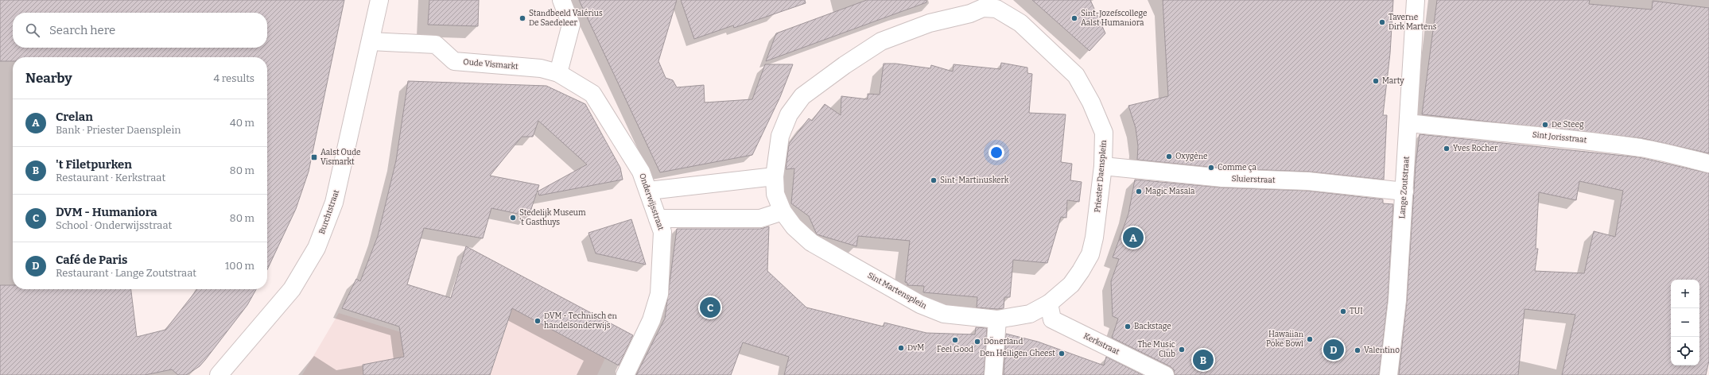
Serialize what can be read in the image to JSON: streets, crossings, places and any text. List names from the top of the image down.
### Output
{
  "streets": {
    "street": [
      "Oude Vismarkt",
      "Sint Jorisstraat",
      "Priester Daensplein",
      "Sluierstraat",
      "Lange Zoutstraat",
      "Onderwijsstraat",
      "Burchtstraat",
      "Sint Martensplein",
      "Kerkstraat"
    ]
  },
  "crossings": [
    ["Oude Vismarkt", "Onderwijsstraat"],
    ["Oude Vismarkt", "Burchtstraat"],
    ["Sint Jorisstraat", "Lange Zoutstraat"],
    ["Priester Daensplein", "Sluierstraat"],
    ["Priester Daensplein", "Sint Martensplein"],
    ["Priester Daensplein", "Kerkstraat"],
    ["Sluierstraat", "Lange Zoutstraat"],
    ["Sint Martensplein", "Kerkstraat"]
  ],
  "places": {
    "other": [
      "Standbeeld Valérius De Saedeleer",
      "Sint-Jozefscollege Aalst Humaniora",
      "Taverne Dirk Martens",
      "Marty",
      "De Steeg",
      "Yves Rocher",
      "Oxygène",
      "Comme ça",
      "Sint-Martinuskerk",
      "Magic Masala",
      "Stedelijk Museum 't Gasthuys",
      "TUI",
      "DVM - Technisch en handelsonderwijs",
      "Backstage",
      "Hawaiian Poke Bowl",
      "Feel Good",
      "Dönerland",
      "DvM",
      "The Music Club",
      "Valentino",
      "Den Heiligen Gheest"
    ],
    "transit": ["Aalst Oude Vismarkt"]
  },
  "page": {
    "search": "Search here",
    "heading": ["Nearby", "4 results"],
    "list": [
      {
        "mark": "A",
        "name": "Crelan",
        "note": "Bank · Priester Daensplein",
        "value": "40 m"
      },
      {
        "mark": "B",
        "name": "'t Filetpurken",
        "note": "Restaurant · Kerkstraat",
        "value": "80 m"
      },
      {
        "mark": "C",
        "name": "DVM - Humaniora",
        "note": "School · Onderwijsstraat",
        "value": "80 m"
      },
      {
        "mark": "D",
        "name": "Café de Paris",
        "note": "Restaurant · Lange Zoutstraat",
        "value": "100 m"
      }
    ],
    "pins": [
      "A",
      "C",
      "D",
      "B"
    ],
    "map_buttons": ["+", "−"]
  }
}
